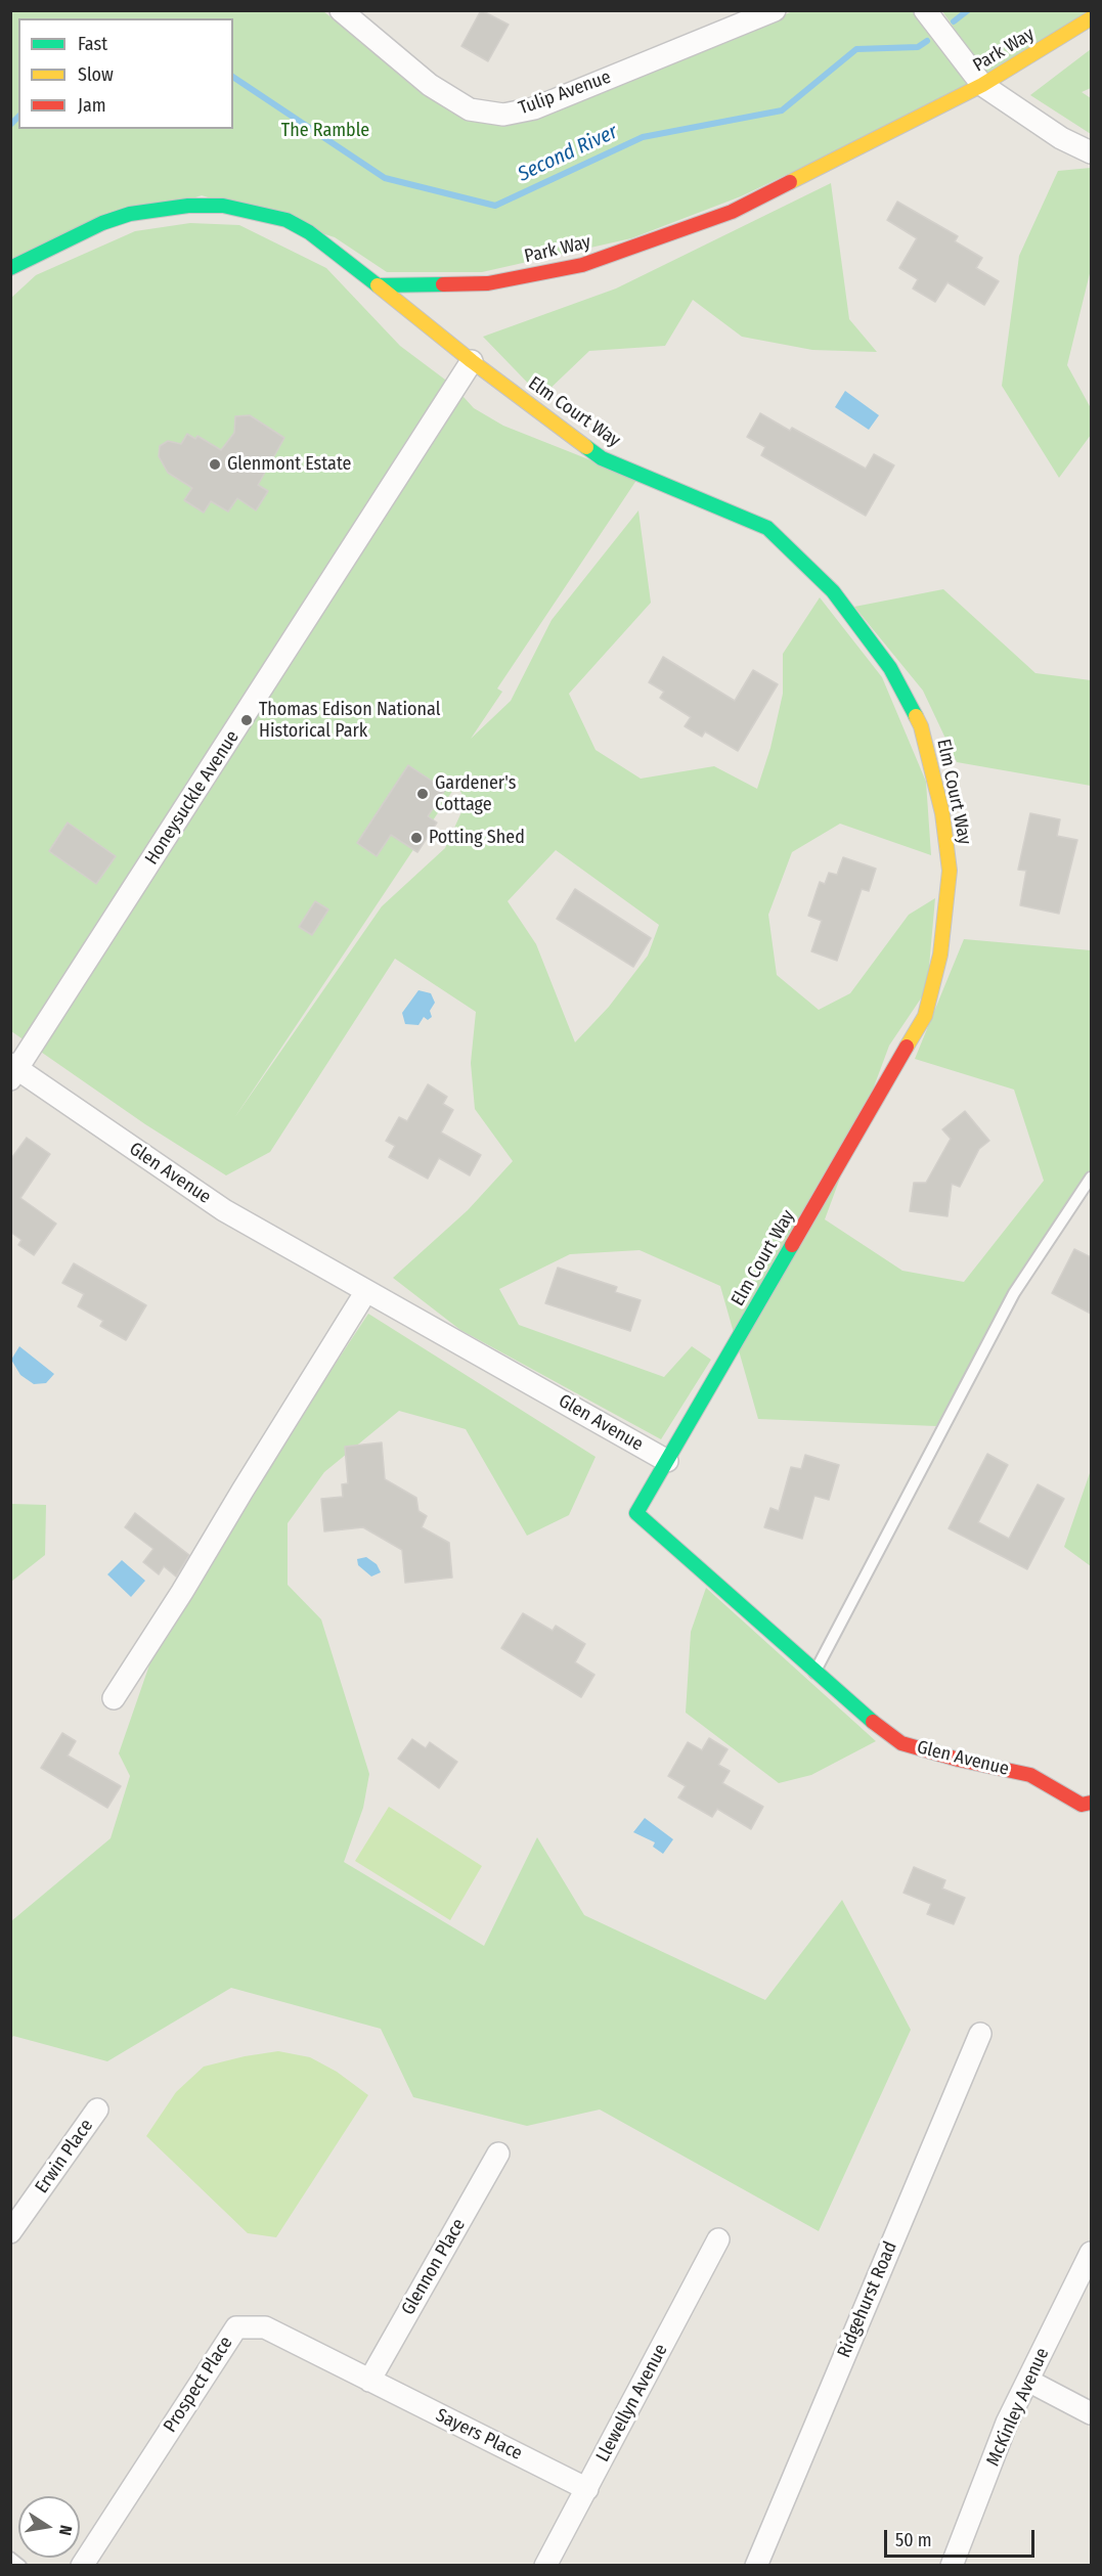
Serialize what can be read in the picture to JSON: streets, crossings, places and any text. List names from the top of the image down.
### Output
{
  "streets": {
    "street": [
      "Park Way",
      "Tulip Avenue",
      "Elm Court Way",
      "Honeysuckle Avenue",
      "Glen Avenue",
      "Erwin Place",
      "Glennon Place",
      "Ridgehurst Road",
      "Prospect Place",
      "Llewellyn Avenue",
      "McKinley Avenue",
      "Sayers Place"
    ]
  },
  "crossings": [
    ["Park Way", "Elm Court Way"],
    ["Elm Court Way", "Honeysuckle Avenue"],
    ["Elm Court Way", "Glen Avenue"],
    ["Honeysuckle Avenue", "Glen Avenue"],
    ["Glennon Place", "Prospect Place"],
    ["Glennon Place", "Sayers Place"],
    ["Prospect Place", "Sayers Place"],
    ["Llewellyn Avenue", "Sayers Place"]
  ],
  "water": ["Second River"],
  "parks": ["The Ramble"],
  "places": [
    "Glenmont Estate",
    "Thomas Edison National Historical Park",
    "Gardener's Cottage",
    "Potting Shed"
  ],
  "legend": ["Fast", "Slow", "Jam"],
  "scale_bar": "50 m",
  "north": "right"
}
